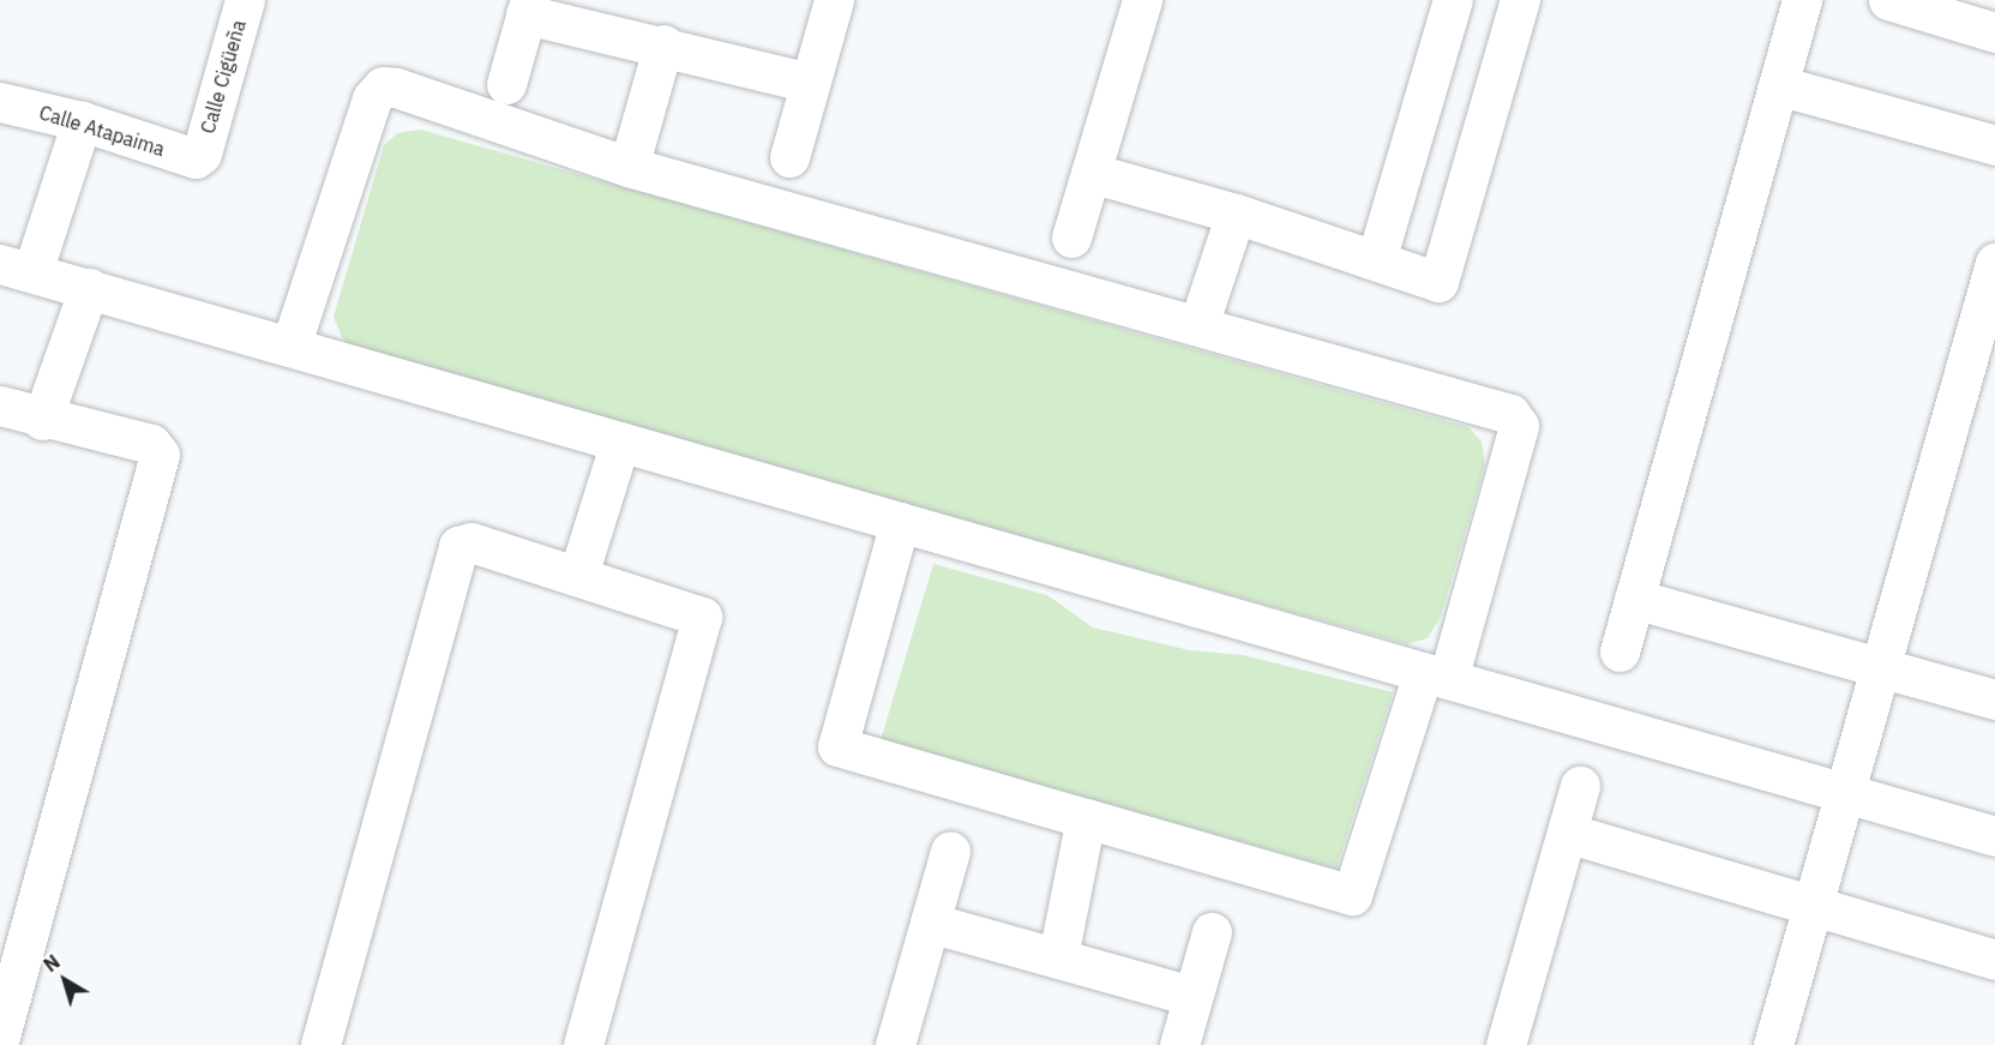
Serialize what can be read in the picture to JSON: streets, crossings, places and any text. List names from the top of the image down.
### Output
{
  "streets": {
    "street": ["Calle Cigüeña", "Calle Atapaima"]
  },
  "crossings": [
    ["Calle Cigüeña", "Calle Atapaima"]
  ],
  "north": "top left"
}
